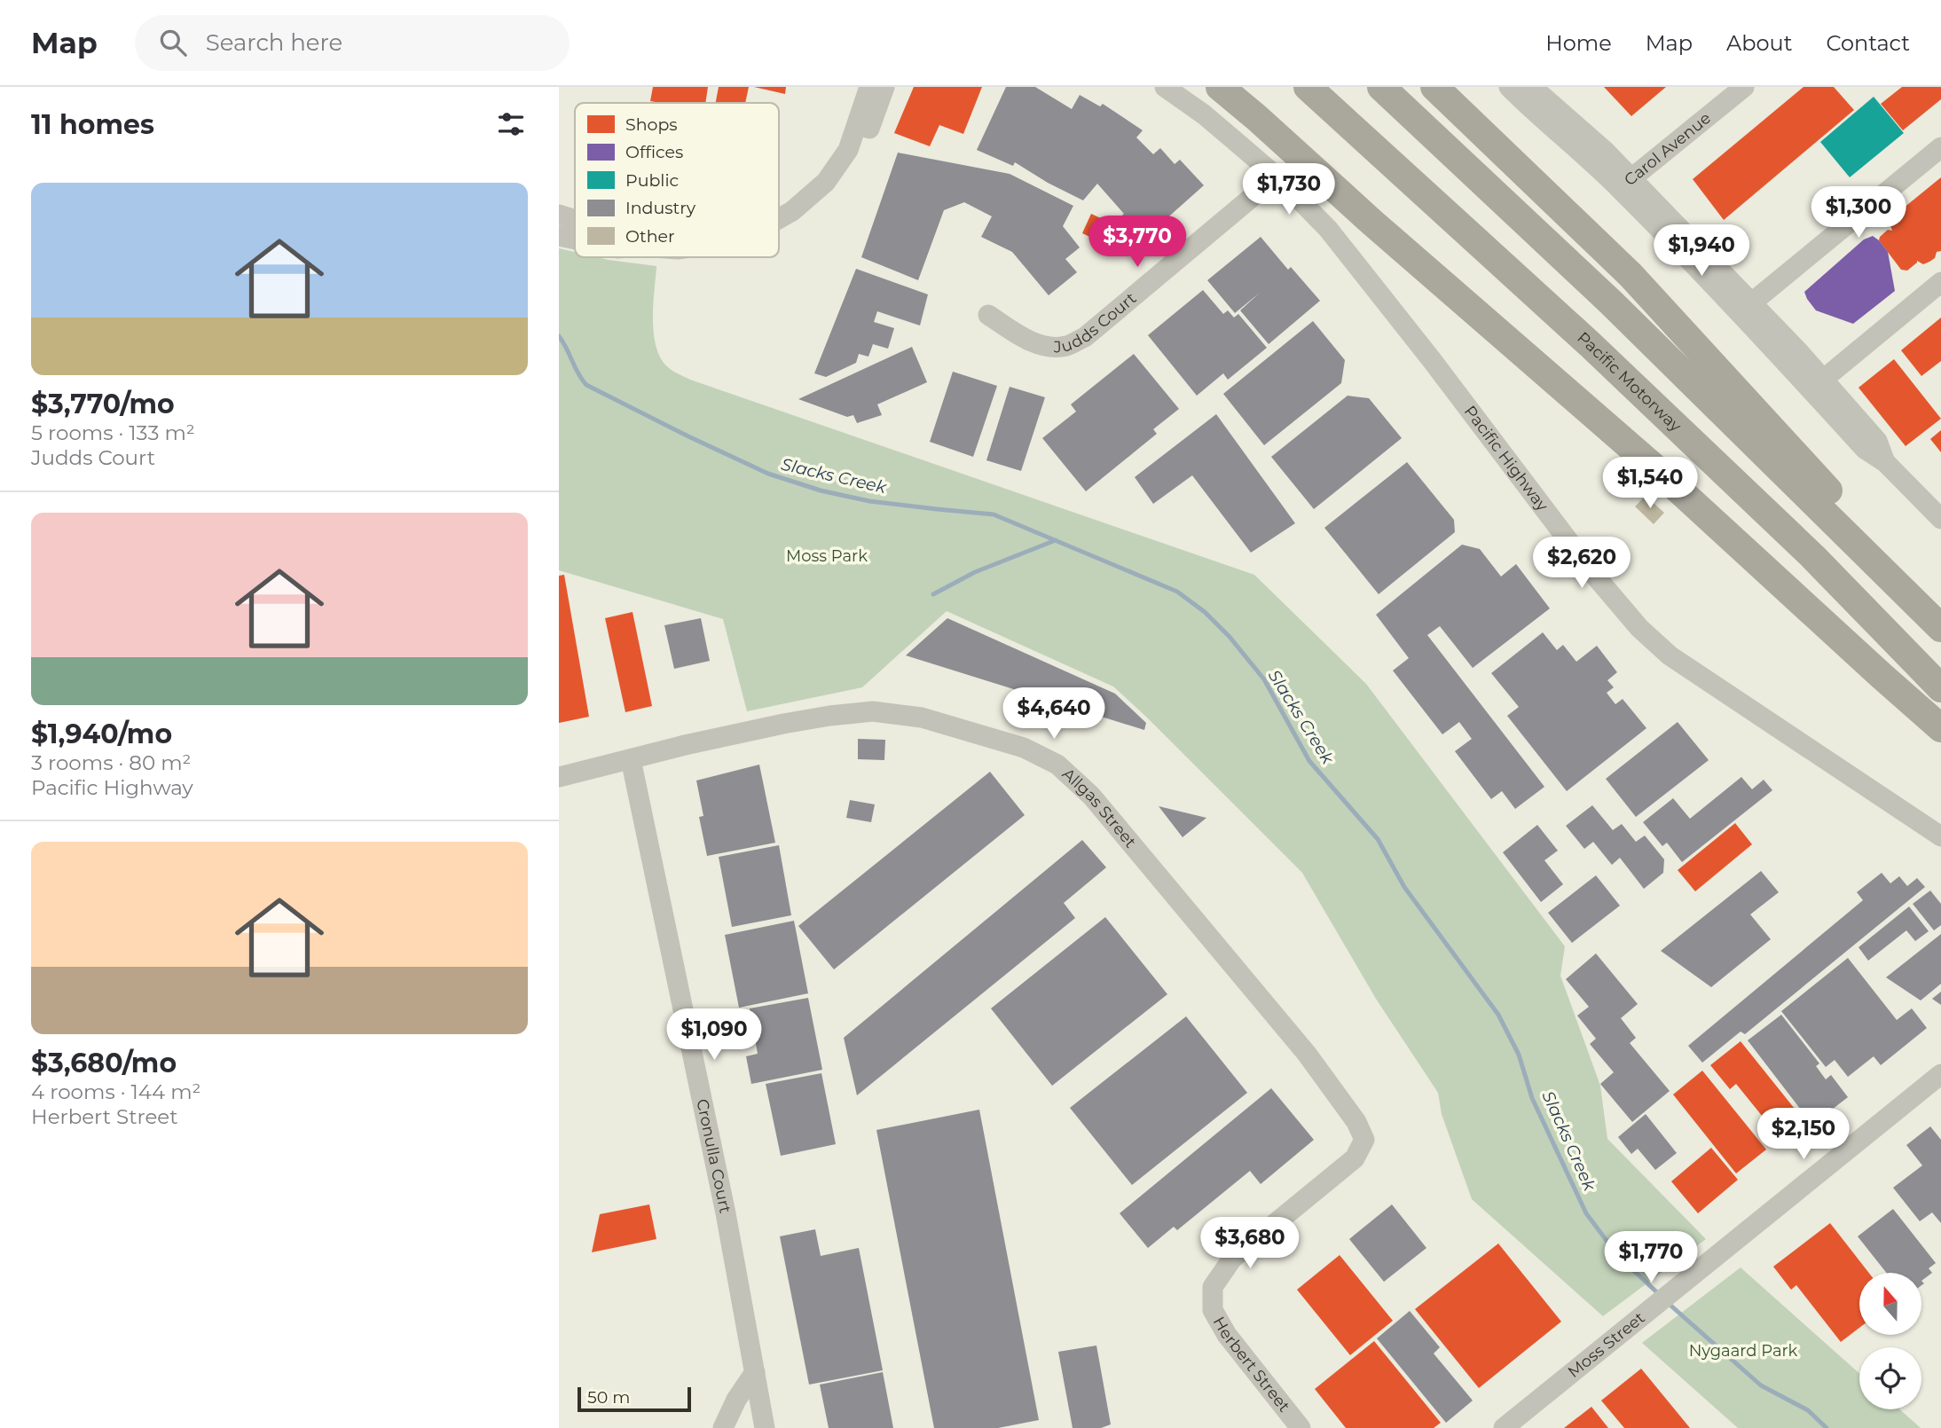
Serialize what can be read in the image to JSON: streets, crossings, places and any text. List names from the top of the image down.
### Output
{
  "streets": {
    "highway": ["Pacific Motorway"],
    "street": [
      "Carol Avenue",
      "Judds Court",
      "Pacific Highway",
      "Allgas Street",
      "Cronulla Court",
      "Moss Street",
      "Herbert Street"
    ]
  },
  "crossings": [
    ["Judds Court", "Pacific Highway"],
    ["Allgas Street", "Cronulla Court"],
    ["Allgas Street", "Herbert Street"]
  ],
  "water": ["Slacks Creek"],
  "parks": ["Moss Park", "Nygaard Park"],
  "legend": [
    "Shops",
    "Offices",
    "Public",
    "Industry",
    "Other"
  ],
  "scale_bar": "50 m",
  "north": "top",
  "page": {
    "header": "Map",
    "search": "Search here",
    "nav": [
      "Home",
      "Map",
      "About",
      "Contact"
    ],
    "heading": "11 homes",
    "list": [
      {
        "name": "$3,770/mo",
        "note": "5 rooms · 133 m² · Judds Court"
      },
      {
        "name": "$1,940/mo",
        "note": "3 rooms · 80 m² · Pacific Highway"
      },
      {
        "name": "$3,680/mo",
        "note": "4 rooms · 144 m² · Herbert Street"
      }
    ],
    "price": [
      "$1,730",
      "$1,300",
      "$3,770",
      "$1,940",
      "$1,540",
      "$2,620",
      "$4,640",
      "$1,090",
      "$2,150",
      "$3,680",
      "$1,770"
    ],
    "scale": "50 m"
  }
}
